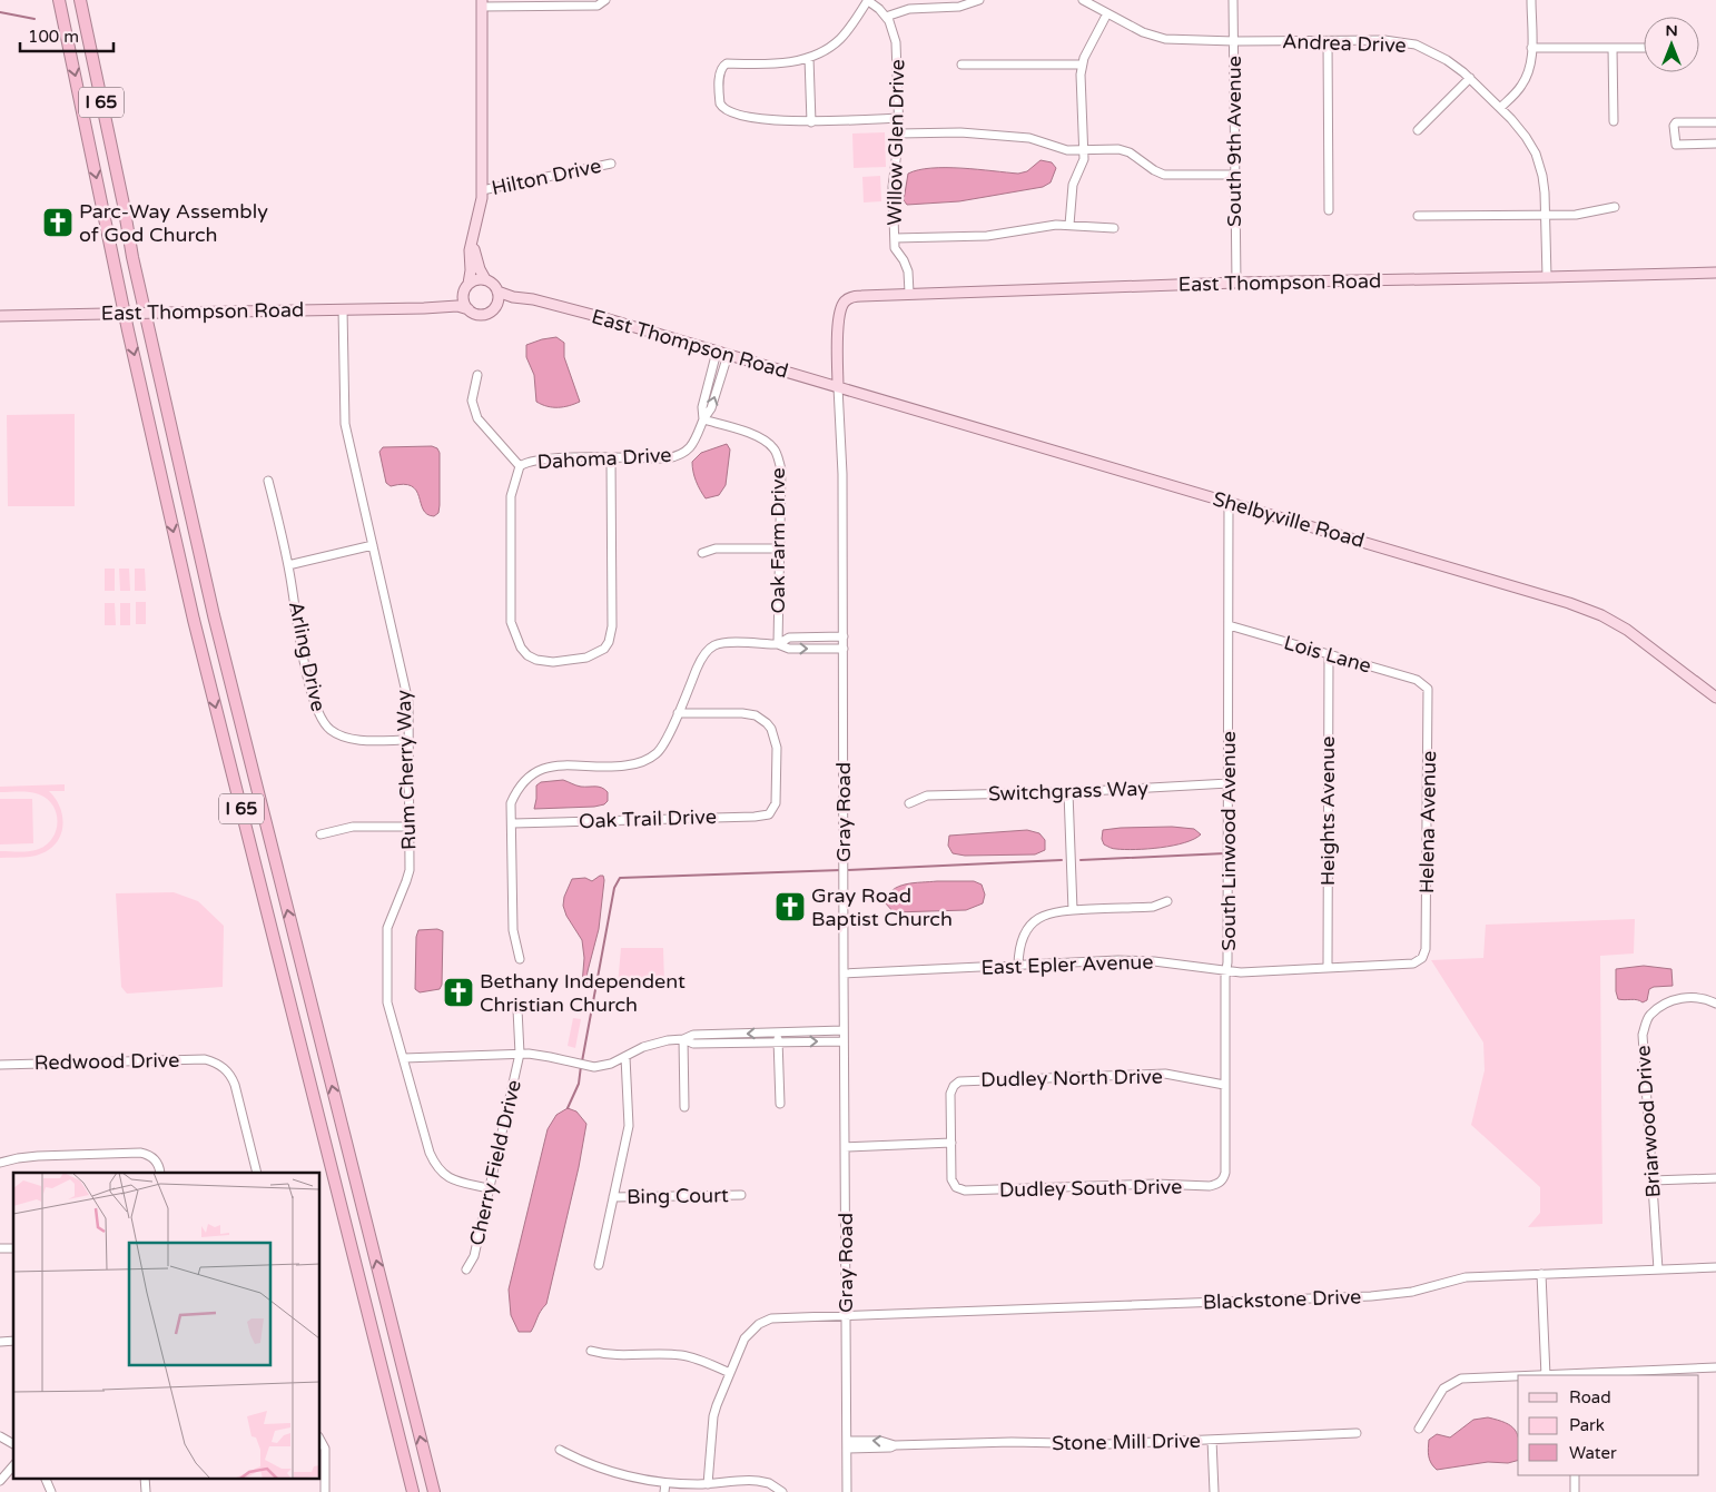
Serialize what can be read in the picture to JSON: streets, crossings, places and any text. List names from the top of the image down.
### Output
{
  "streets": {
    "highway": ["I 65"],
    "main road": ["East Thompson Road", "Shelbyville Road", "Gray Road"],
    "street": [
      "Andrea Drive",
      "South 9th Avenue",
      "Willow Glen Drive",
      "Hilton Drive",
      "Dahoma Drive",
      "Oak Farm Drive",
      "Lois Lane",
      "Arling Drive",
      "Rum Cherry Way",
      "Switchgrass Way",
      "Heights Avenue",
      "Oak Trail Drive",
      "Helena Avenue",
      "South Linwood Avenue",
      "East Epler Avenue",
      "Redwood Drive",
      "Dudley North Drive",
      "Briarwood Drive",
      "Cherry Field Drive",
      "Dudley South Drive",
      "Bing Court",
      "Blackstone Drive",
      "Stone Mill Drive"
    ]
  },
  "crossings": [
    ["Andrea Drive", "South 9th Avenue"],
    ["Andrea Drive", "East Thompson Road"],
    ["South 9th Avenue", "East Thompson Road"],
    ["Willow Glen Drive", "East Thompson Road"],
    ["East Thompson Road", "Dahoma Drive"],
    ["East Thompson Road", "Shelbyville Road"],
    ["East Thompson Road", "Rum Cherry Way"],
    ["East Thompson Road", "Gray Road"],
    ["Dahoma Drive", "Oak Farm Drive"],
    ["Shelbyville Road", "Gray Road"],
    ["Shelbyville Road", "South Linwood Avenue"],
    ["Lois Lane", "Heights Avenue"],
    ["Lois Lane", "Helena Avenue"],
    ["Lois Lane", "South Linwood Avenue"],
    ["Arling Drive", "Rum Cherry Way"],
    ["Rum Cherry Way", "Cherry Field Drive"],
    ["Switchgrass Way", "South Linwood Avenue"],
    ["Heights Avenue", "East Epler Avenue"],
    ["Gray Road", "East Epler Avenue"],
    ["Gray Road", "Blackstone Drive"],
    ["Gray Road", "Stone Mill Drive"],
    ["Helena Avenue", "East Epler Avenue"],
    ["South Linwood Avenue", "East Epler Avenue"],
    ["South Linwood Avenue", "Dudley North Drive"],
    ["South Linwood Avenue", "Dudley South Drive"],
    ["Dudley North Drive", "Dudley South Drive"],
    ["Briarwood Drive", "Blackstone Drive"]
  ],
  "places": {
    "church": ["Parc-Way Assembly of God Church", "Gray Road Baptist Church", "Bethany Independent Christian Church"]
  },
  "legend": ["Road", "Park", "Water"],
  "scale_bar": "100 m",
  "north": "top"
}
